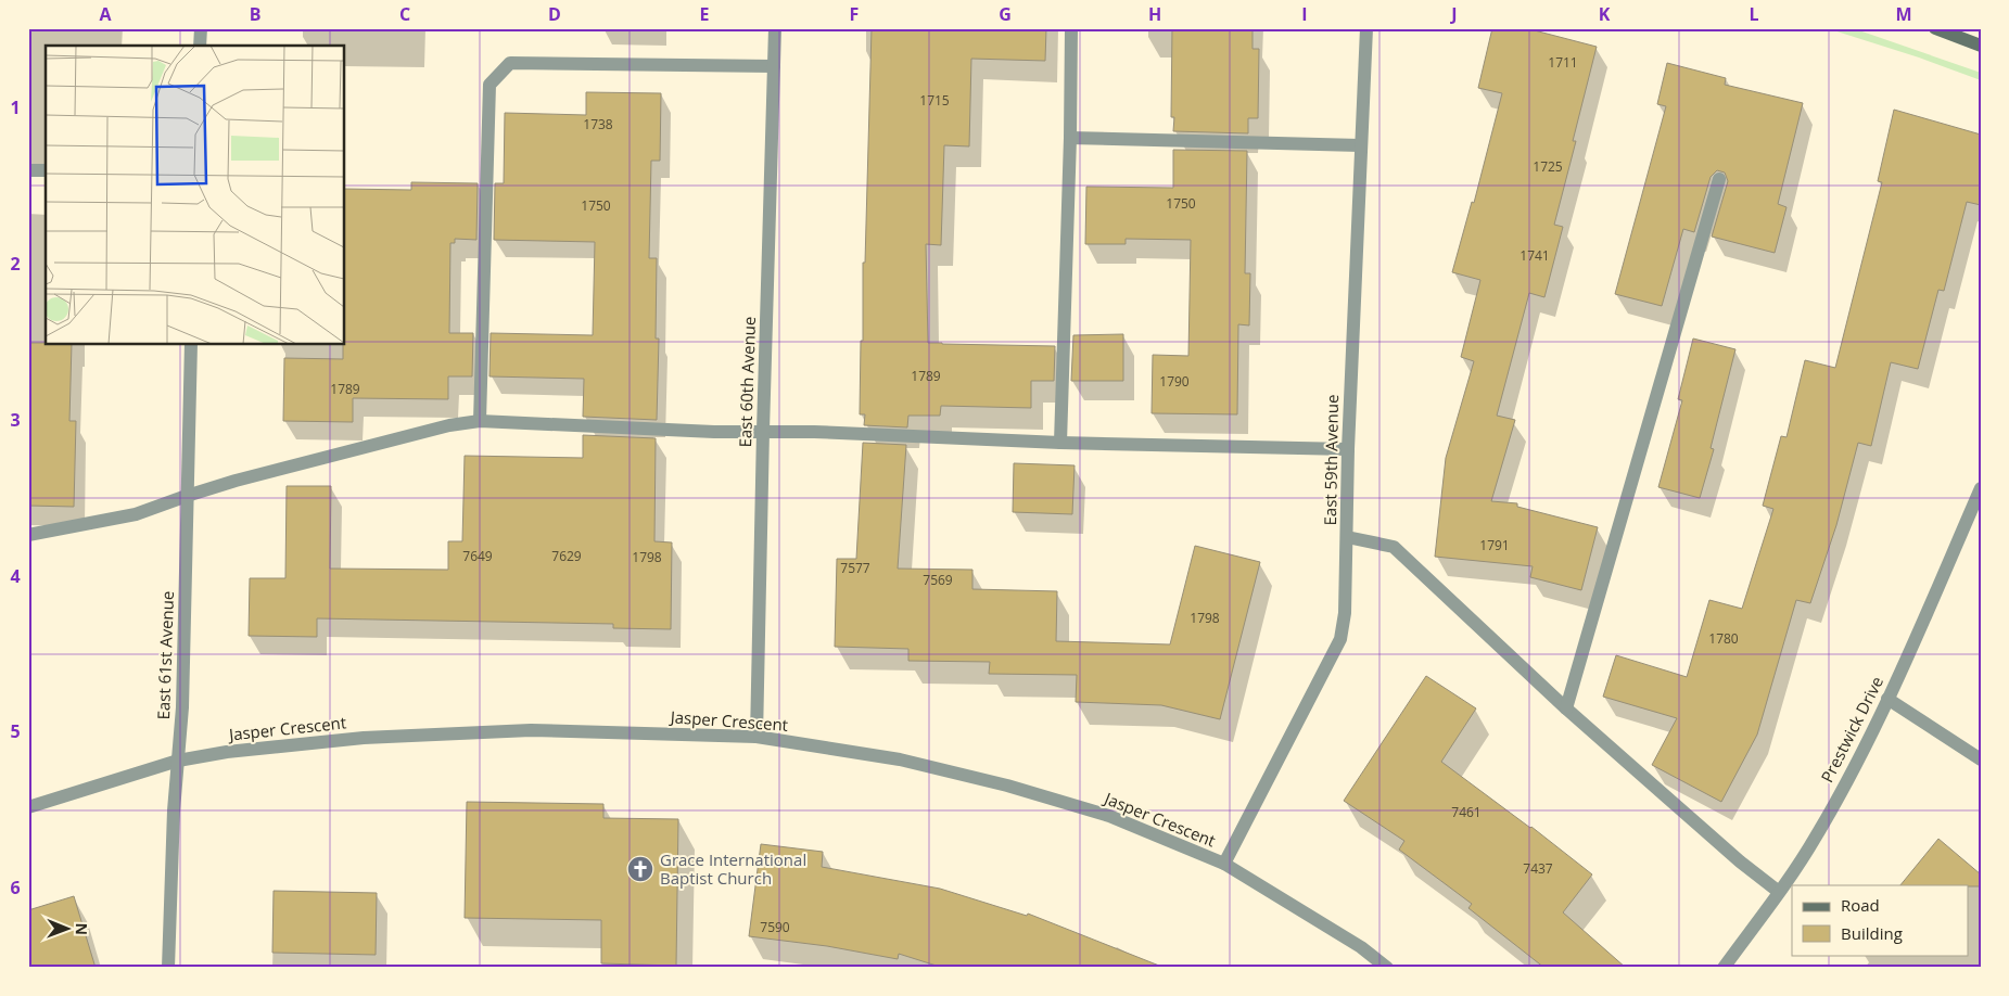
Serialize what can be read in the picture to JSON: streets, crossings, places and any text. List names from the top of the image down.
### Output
{
  "streets": {
    "street": [
      "East 60th Avenue",
      "East 59th Avenue",
      "East 61st Avenue",
      "Jasper Crescent",
      "Prestwick Drive"
    ]
  },
  "crossings": [
    ["East 60th Avenue", "Jasper Crescent"],
    ["East 59th Avenue", "Jasper Crescent"],
    ["East 61st Avenue", "Jasper Crescent"]
  ],
  "places": {
    "church": ["Grace International Baptist Church"]
  },
  "house_numbers": [
    "1711",
    "1715",
    "1738",
    "1725",
    "1750",
    "1750",
    "1741",
    "1789",
    "1790",
    "1789",
    "1791",
    "7649",
    "7629",
    "1798",
    "7577",
    "7569",
    "1798",
    "1780",
    "7461",
    "7437",
    "7590"
  ],
  "legend": ["Road", "Building"],
  "north": "right",
  "grid": {
    "columns": [
      "A",
      "B",
      "C",
      "D",
      "E",
      "F",
      "G",
      "H",
      "I",
      "J",
      "K",
      "L",
      "M"
    ],
    "rows": [
      "1",
      "2",
      "3",
      "4",
      "5",
      "6"
    ]
  }
}
